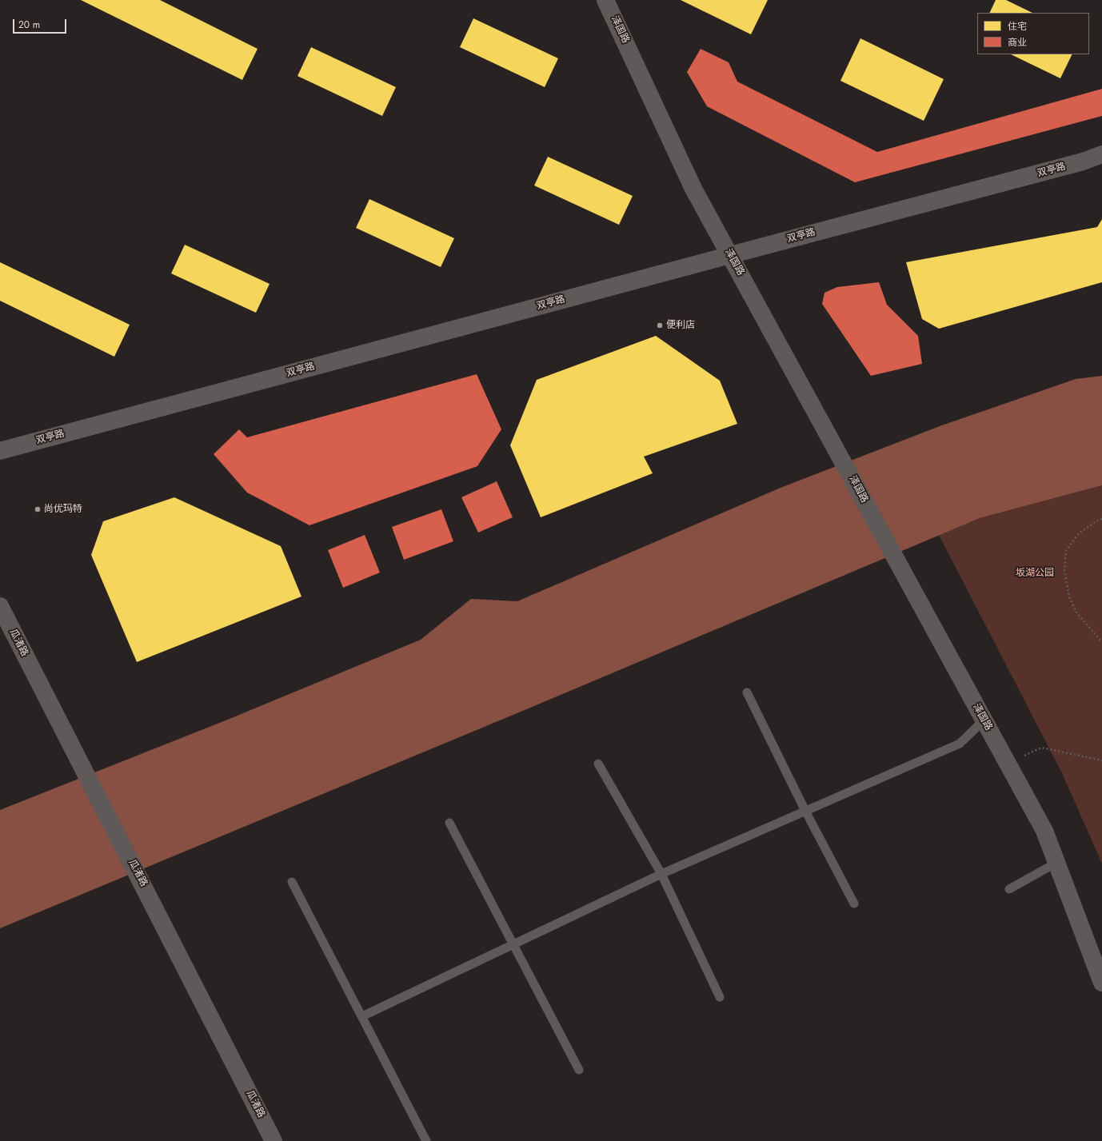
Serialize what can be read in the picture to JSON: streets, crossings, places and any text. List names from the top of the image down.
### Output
{
  "streets": {
    "street": ["泽国路", "双亭路", "瓜渚路"]
  },
  "crossings": [
    ["泽国路", "双亭路"]
  ],
  "parks": ["坂湖公园"],
  "places": ["便利店", "尚优玛特"],
  "legend": ["住宅", "商业"],
  "scale_bar": "20 m"
}
